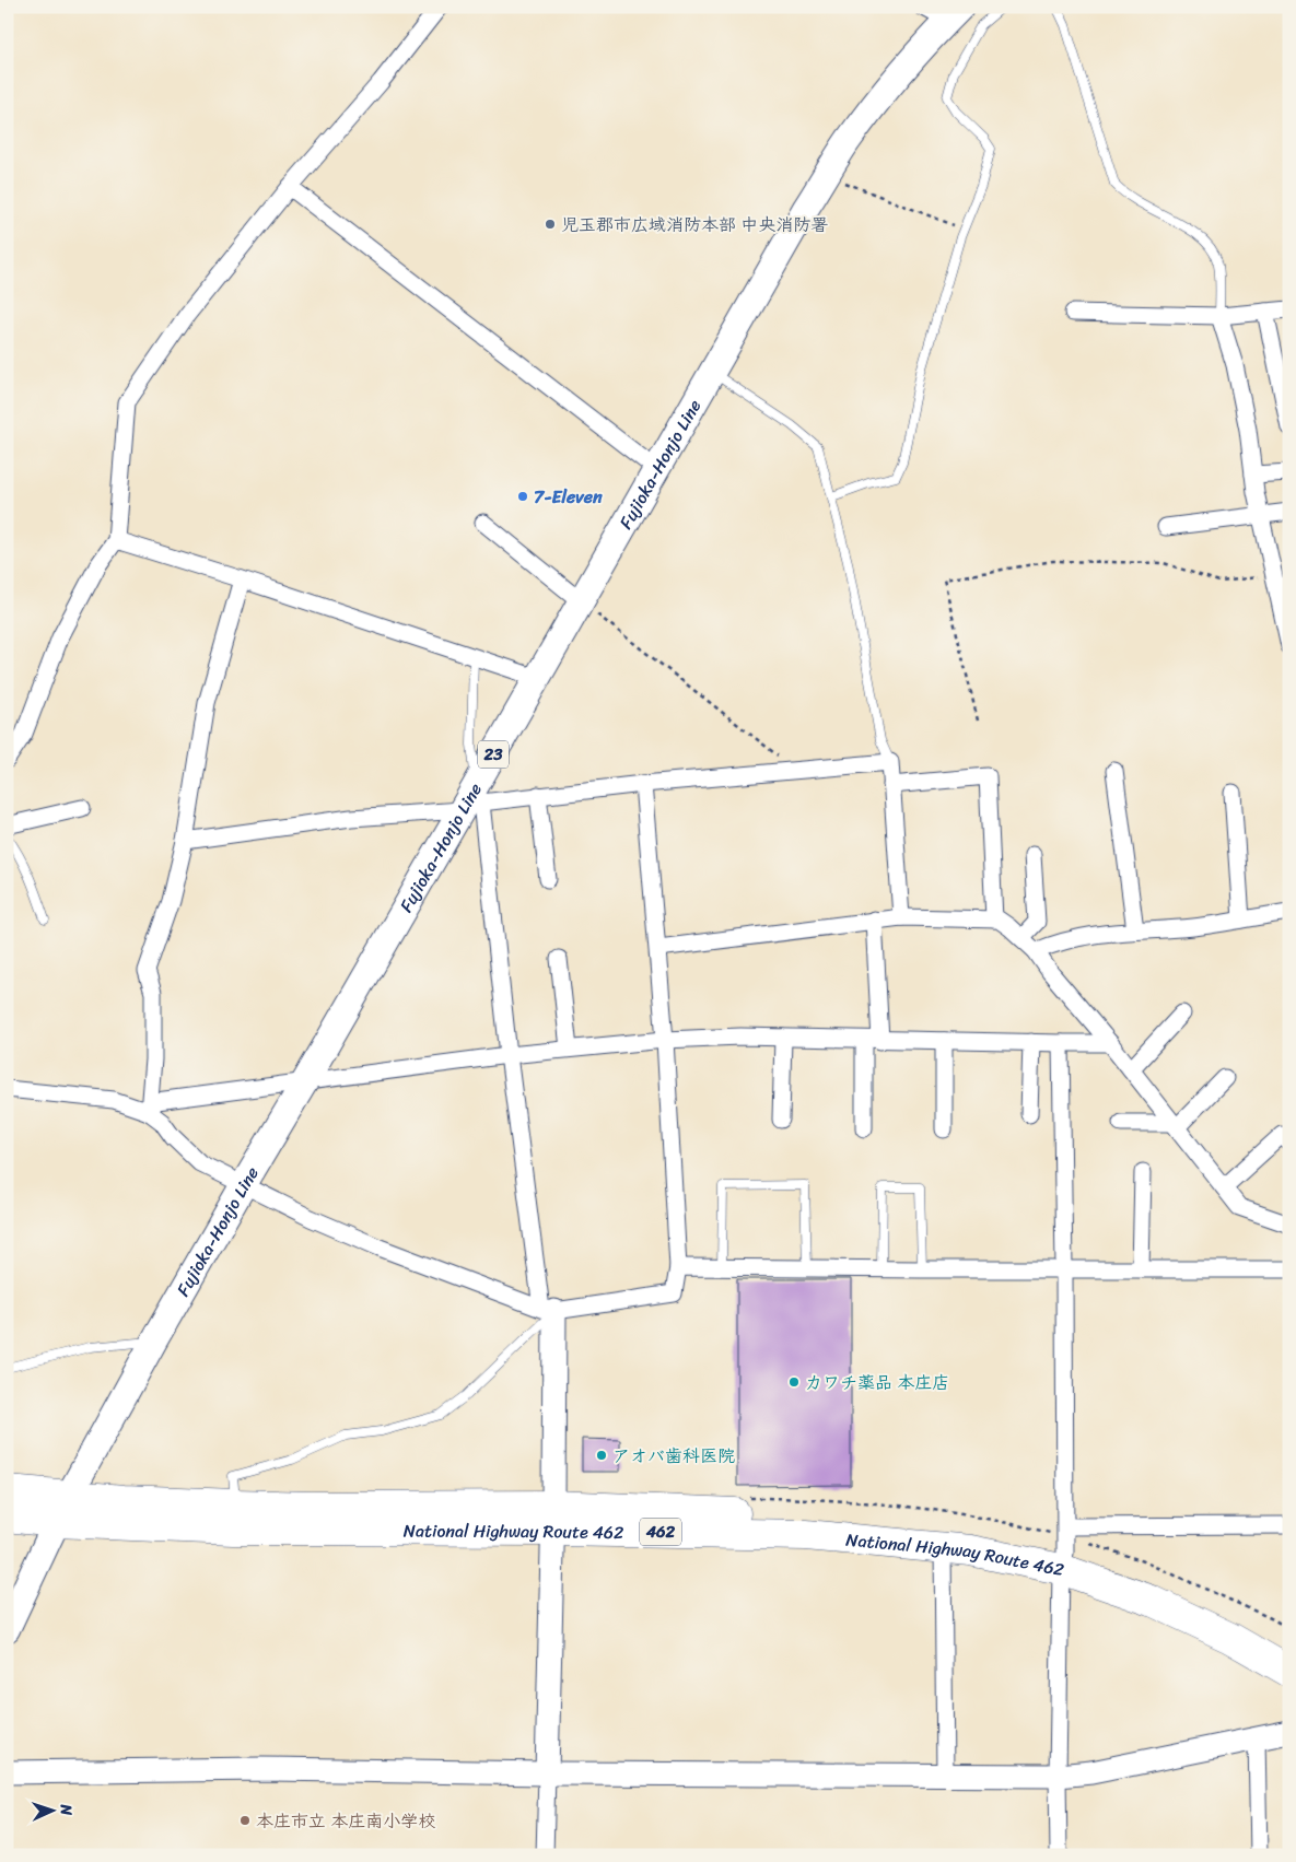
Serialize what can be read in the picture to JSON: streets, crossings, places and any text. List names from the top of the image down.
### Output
{
  "streets": {
    "highway": ["National Highway Route 462", "462"],
    "main road": ["Fujioka-Honjo Line", "23"]
  },
  "crossings": [
    ["Fujioka-Honjo Line", "National Highway Route 462"]
  ],
  "places": [
    "児玉郡市広域消防本部 中央消防署",
    "7-Eleven",
    "カワチ薬品 本庄店",
    "アオバ歯科医院",
    "本庄市立 本庄南小学校"
  ],
  "north": "right"
}
